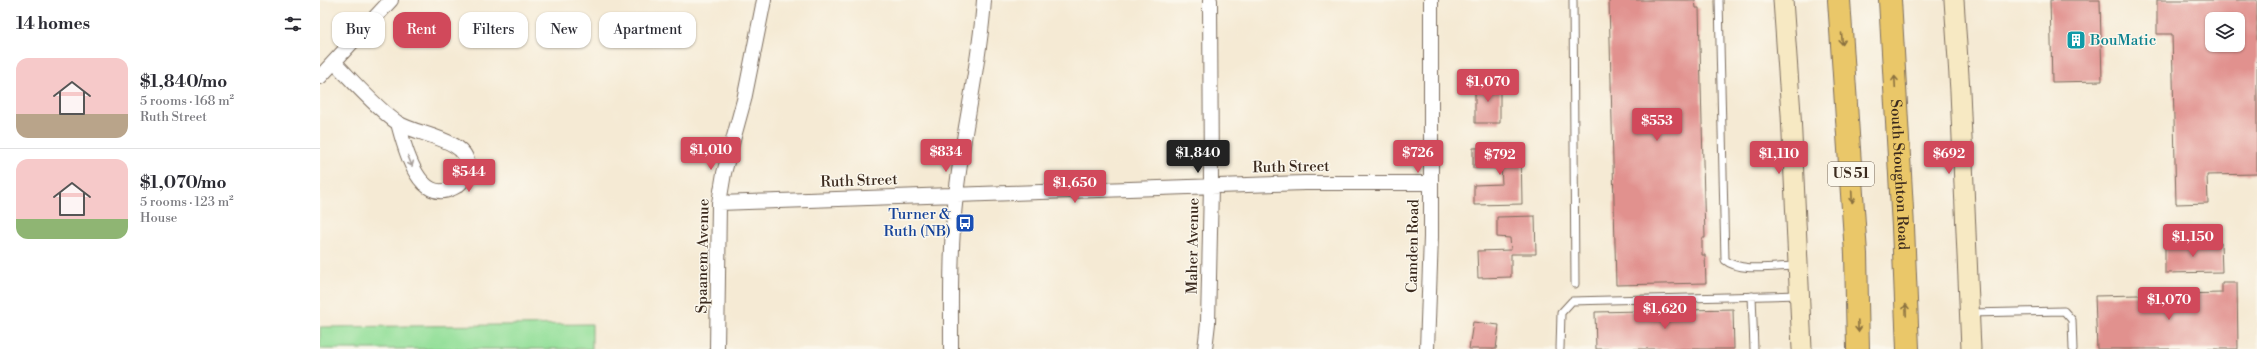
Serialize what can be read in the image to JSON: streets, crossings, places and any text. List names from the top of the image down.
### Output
{
  "streets": {
    "main road": ["US 51", "South Stoughton Road"],
    "street": [
      "Ruth Street",
      "Maher Avenue",
      "Camden Road",
      "Spaanem Avenue"
    ]
  },
  "crossings": [
    ["Ruth Street", "Maher Avenue"],
    ["Ruth Street", "Camden Road"],
    ["Ruth Street", "Spaanem Avenue"]
  ],
  "places": {
    "building": ["BouMatic"],
    "bus stop": ["Turner & Ruth (NB)"]
  },
  "page": {
    "heading": "14 homes",
    "chip": [
      "Buy",
      "Rent",
      "Filters",
      "New",
      "Apartment"
    ],
    "list": [
      {
        "name": "$1,840/mo",
        "note": "5 rooms · 168 m² · Ruth Street"
      },
      {
        "name": "$1,070/mo",
        "note": "5 rooms · 123 m² · House"
      }
    ],
    "price": [
      "$1,070",
      "$553",
      "$1,010",
      "$834",
      "$1,840",
      "$726",
      "$1,110",
      "$692",
      "$792",
      "$544",
      "$1,650",
      "$1,150",
      "$1,070",
      "$1,620"
    ]
  }
}
